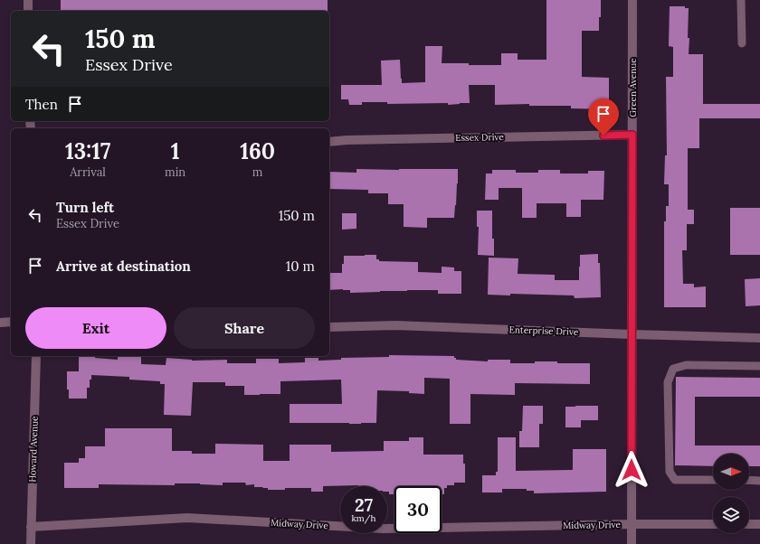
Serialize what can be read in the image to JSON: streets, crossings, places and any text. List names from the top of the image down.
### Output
{
  "streets": {
    "street": [
      "Green Avenue",
      "Essex Drive",
      "Enterprise Drive",
      "Howard Avenue",
      "Midway Drive"
    ]
  },
  "crossings": [
    ["Green Avenue", "Essex Drive"],
    ["Green Avenue", "Enterprise Drive"],
    ["Green Avenue", "Midway Drive"],
    ["Howard Avenue", "Midway Drive"]
  ],
  "north": "right",
  "page": {
    "turn": ["150 m", "Essex Drive"],
    "then": "Then",
    "eta": [
      "13:17",
      "Arrival",
      "1",
      "min",
      "160",
      "m"
    ],
    "list": [
      {
        "name": "Turn left",
        "note": "Essex Drive",
        "value": "150 m"
      },
      {
        "name": "Arrive at destination",
        "value": "10 m"
      }
    ],
    "buttons": ["Exit", "Share"],
    "speed": "27 km/h",
    "limit": "30"
  }
}
